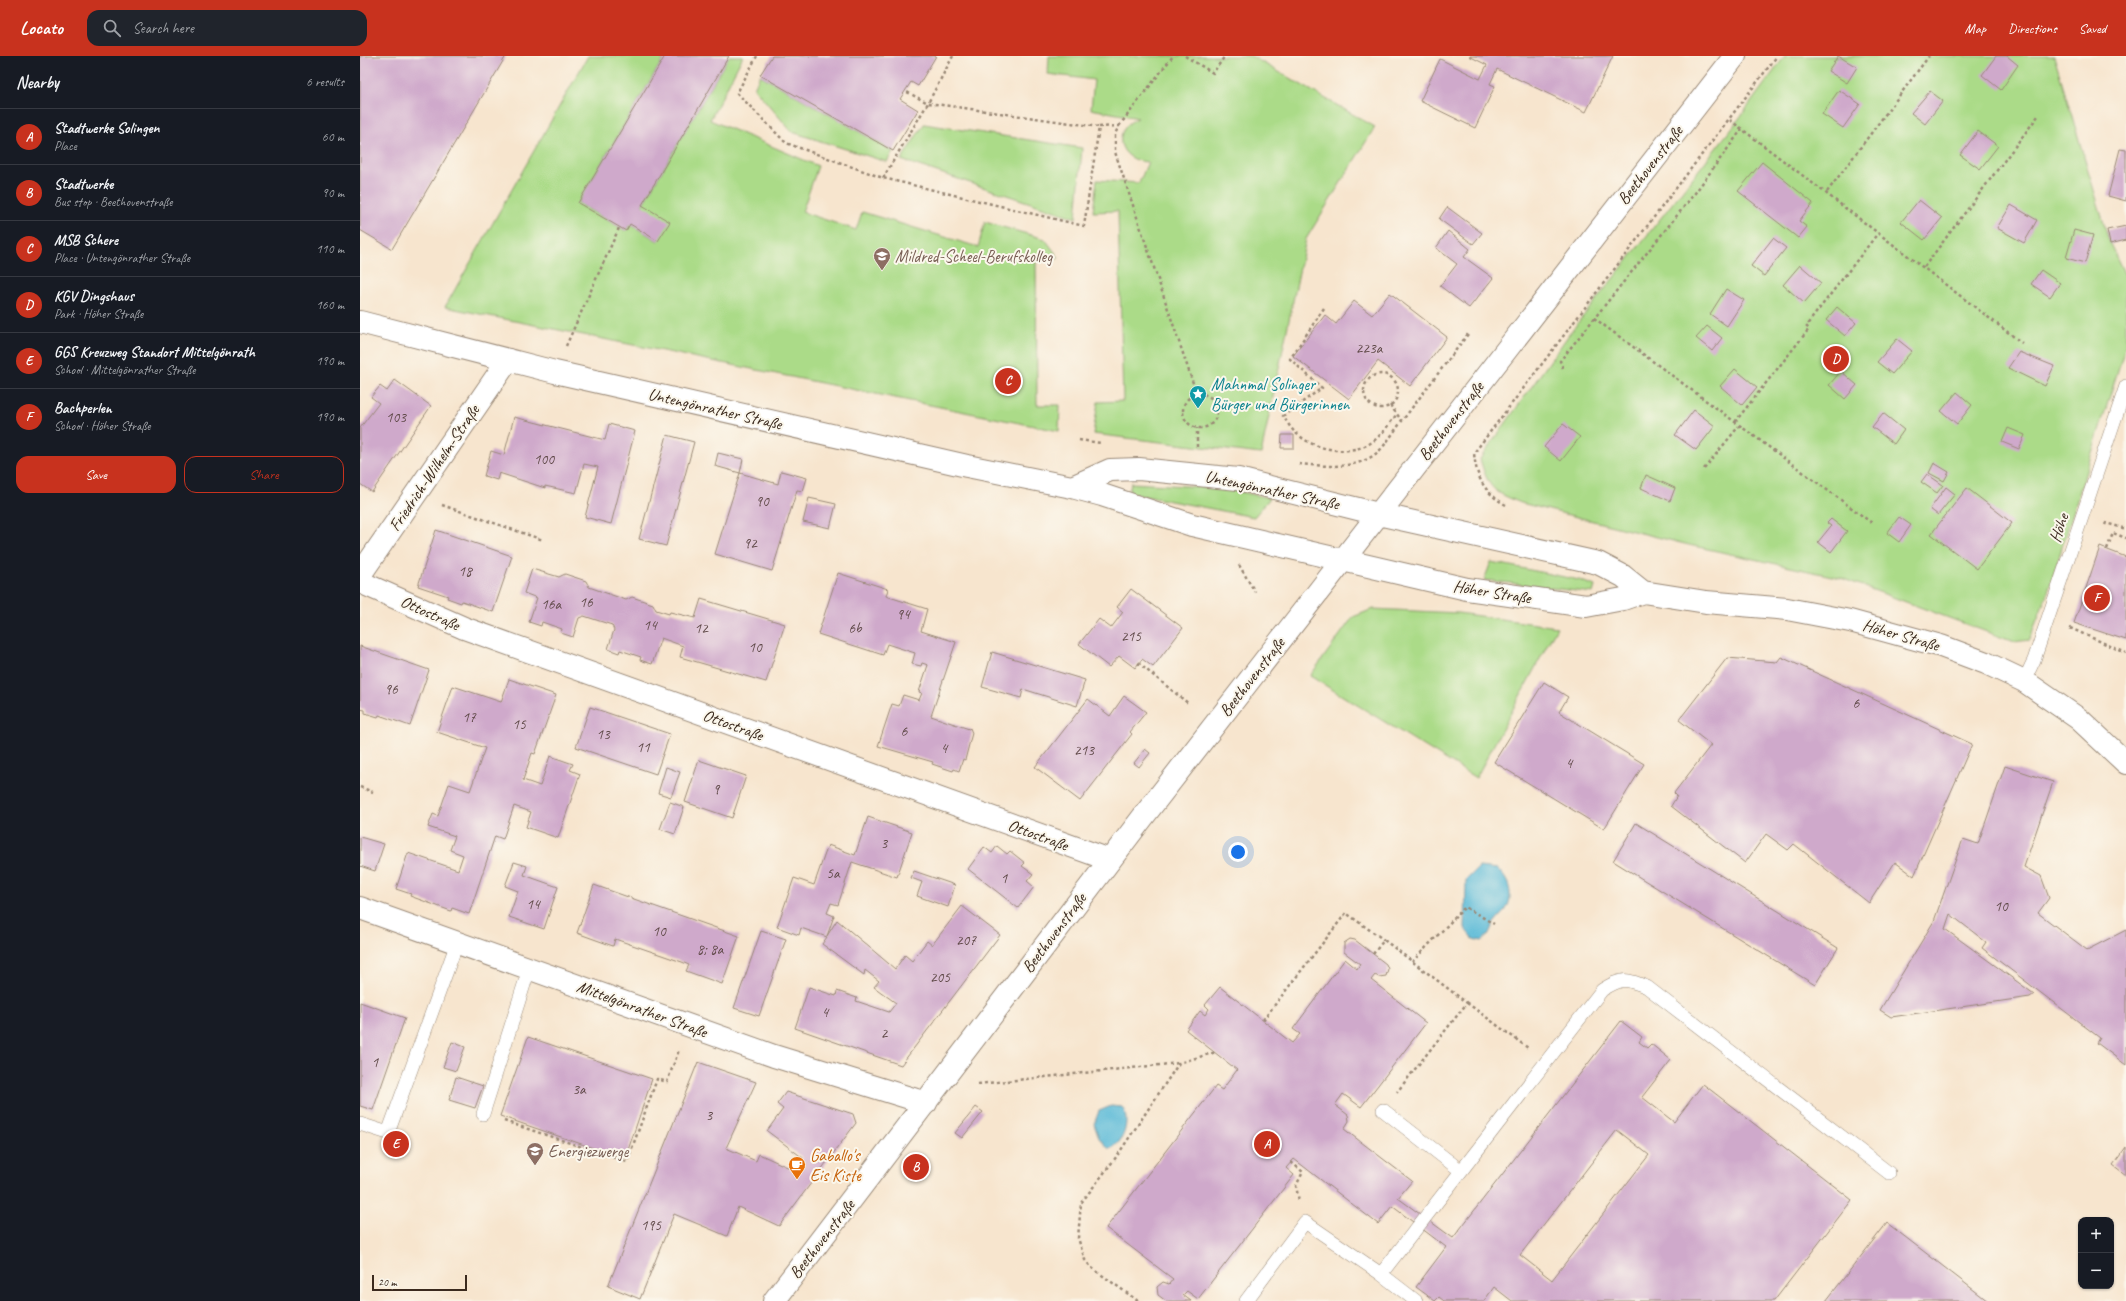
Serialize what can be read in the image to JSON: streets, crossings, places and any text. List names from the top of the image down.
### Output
{
  "streets": {
    "street": [
      "Beethovenstraße",
      "Untengönrather Straße",
      "Friedrich-Wilhelm-Straße",
      "Höher Straße",
      "Ottostraße",
      "Mittelgönrather Straße"
    ],
    "lane": ["Höhe"]
  },
  "crossings": [
    ["Beethovenstraße", "Untengönrather Straße"],
    ["Beethovenstraße", "Höher Straße"],
    ["Beethovenstraße", "Ottostraße"],
    ["Beethovenstraße", "Mittelgönrather Straße"],
    ["Untengönrather Straße", "Friedrich-Wilhelm-Straße"],
    ["Untengönrather Straße", "Höher Straße"],
    ["Höhe", "Höher Straße"]
  ],
  "places": {
    "school or university": ["Mildred-Scheel-Berufskolleg", "Energiezwerge"],
    "place": ["Mahnmal Solinger Bürger und Bürgerinnen"],
    "cafe": ["Gaballo's Eis Kiste"]
  },
  "house_numbers": [
    "223a",
    "103",
    "100",
    "90",
    "92",
    "18",
    "16",
    "16a",
    "94",
    "14",
    "12",
    "6b",
    "215",
    "10",
    "96",
    "6",
    "17",
    "15",
    "6",
    "13",
    "11",
    "4",
    "213",
    "4",
    "9",
    "3",
    "5a",
    "1",
    "14",
    "10",
    "10",
    "207",
    "8; 8a",
    "205",
    "4",
    "2",
    "1",
    "3a",
    "3",
    "195"
  ],
  "scale_bar": "20 m",
  "page": {
    "header": "Locato",
    "search": "Search here",
    "nav": ["Map", "Directions", "Saved"],
    "heading": ["Nearby", "6 results"],
    "list": [
      {
        "mark": "A",
        "name": "Stadtwerke Solingen",
        "note": "Place",
        "value": "60 m"
      },
      {
        "mark": "B",
        "name": "Stadtwerke",
        "note": "Bus stop · Beethovenstraße",
        "value": "90 m"
      },
      {
        "mark": "C",
        "name": "MSB Schere",
        "note": "Place · Untengönrather Straße",
        "value": "110 m"
      },
      {
        "mark": "D",
        "name": "KGV Dingshaus",
        "note": "Park · Höher Straße",
        "value": "160 m"
      },
      {
        "mark": "E",
        "name": "GGS Kreuzweg Standort Mittelgönrath",
        "note": "School · Mittelgönrather Straße",
        "value": "190 m"
      },
      {
        "mark": "F",
        "name": "Bachperlen",
        "note": "School · Höher Straße",
        "value": "190 m"
      }
    ],
    "pins": [
      "D",
      "C",
      "F",
      "A",
      "E",
      "B"
    ],
    "buttons": ["Save", "Share"],
    "map_buttons": ["+", "−"],
    "scale": "20 m"
  }
}
